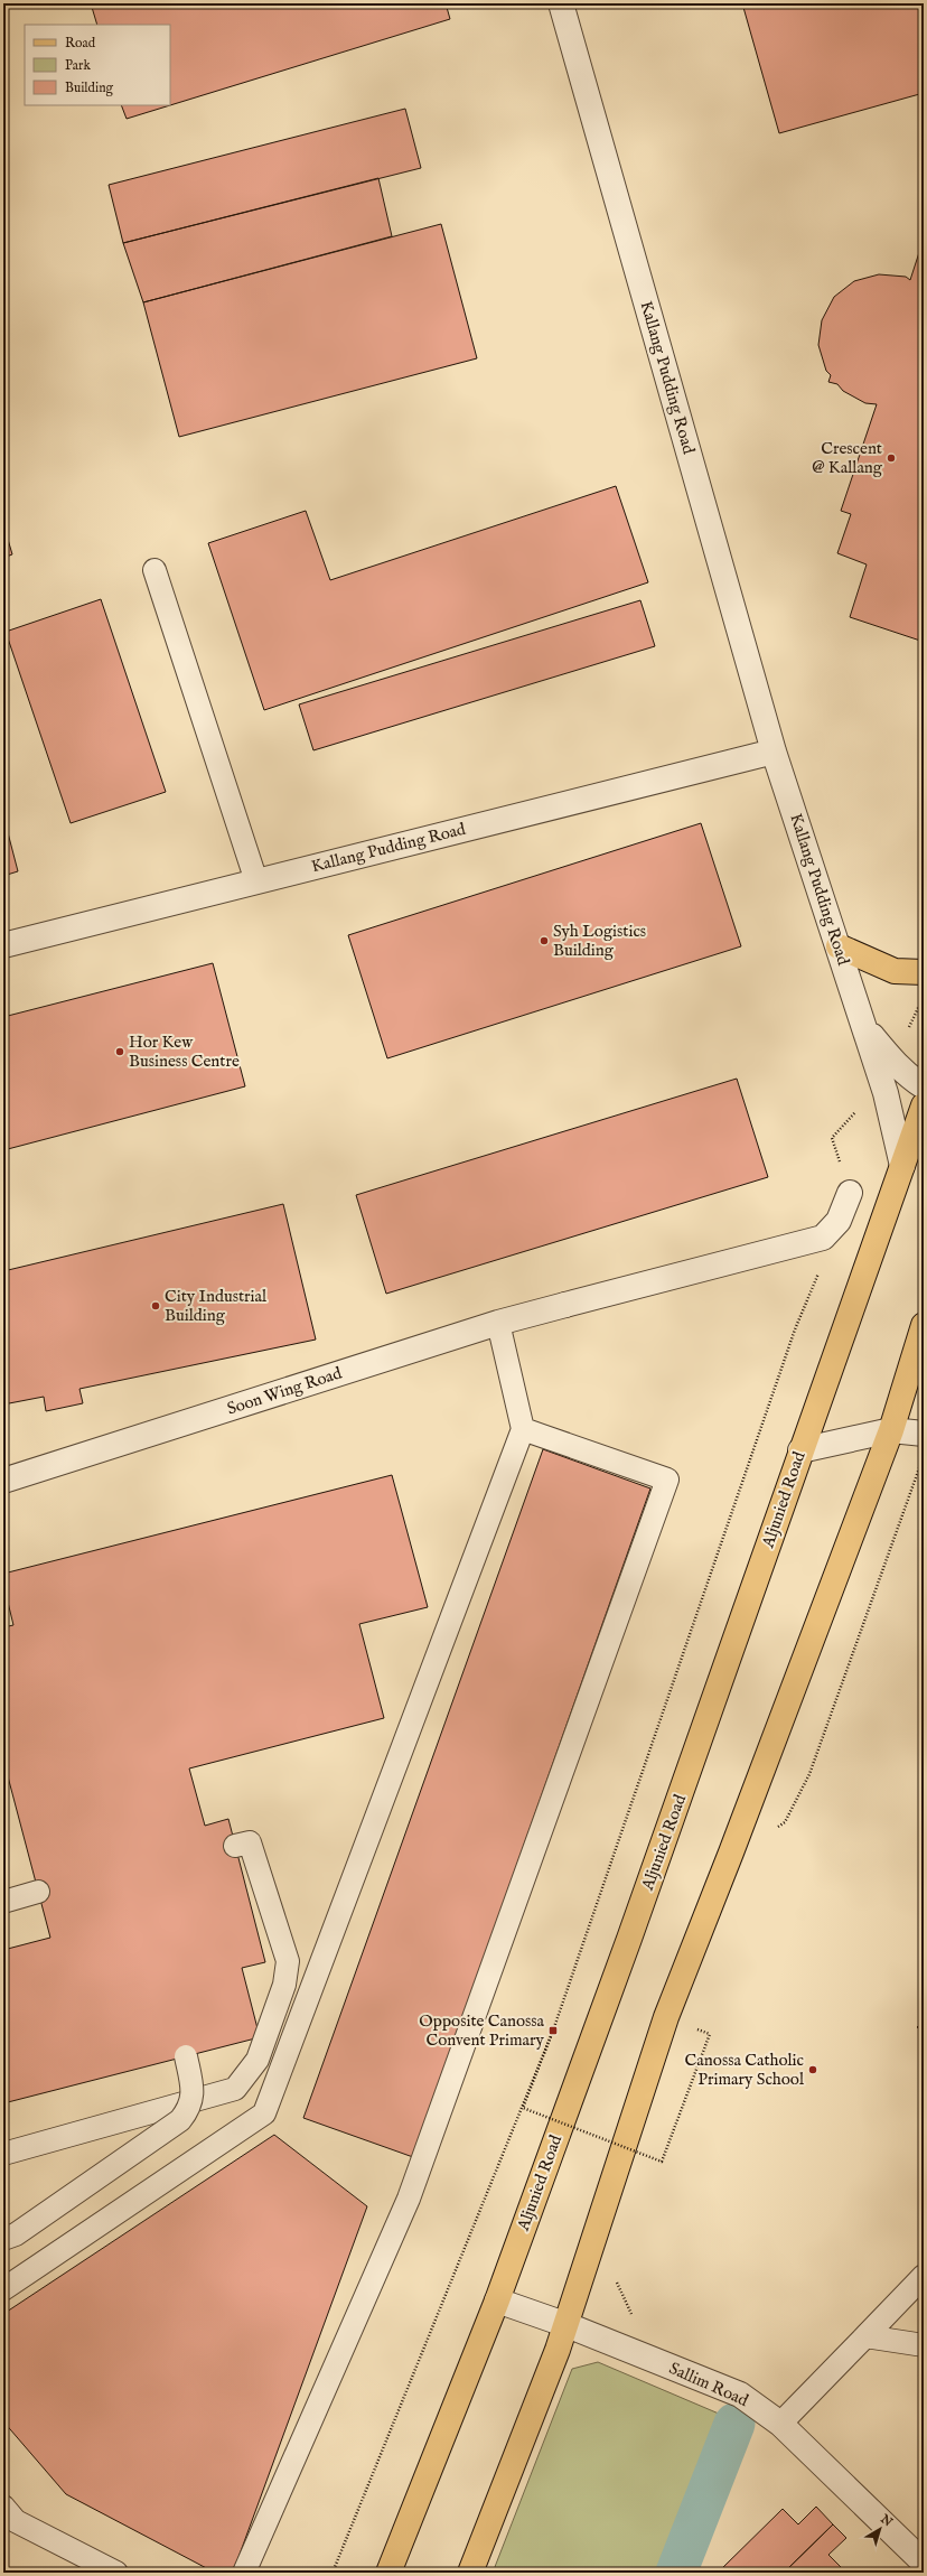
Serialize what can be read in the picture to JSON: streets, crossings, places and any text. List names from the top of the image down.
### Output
{
  "streets": {
    "main road": ["Aljunied Road"],
    "street": ["Kallang Pudding Road", "Soon Wing Road", "Sallim Road"]
  },
  "crossings": [
    ["Kallang Pudding Road", "Aljunied Road"],
    ["Aljunied Road", "Sallim Road"]
  ],
  "places": {
    "other": [
      "Crescent @ Kallang",
      "Syh Logistics Building",
      "Hor Kew Business Centre",
      "City Industrial Building",
      "Canossa Catholic Primary School"
    ],
    "transit": ["Opposite Canossa Convent Primary"]
  },
  "legend": ["Road", "Park", "Building"],
  "north": "top right"
}
